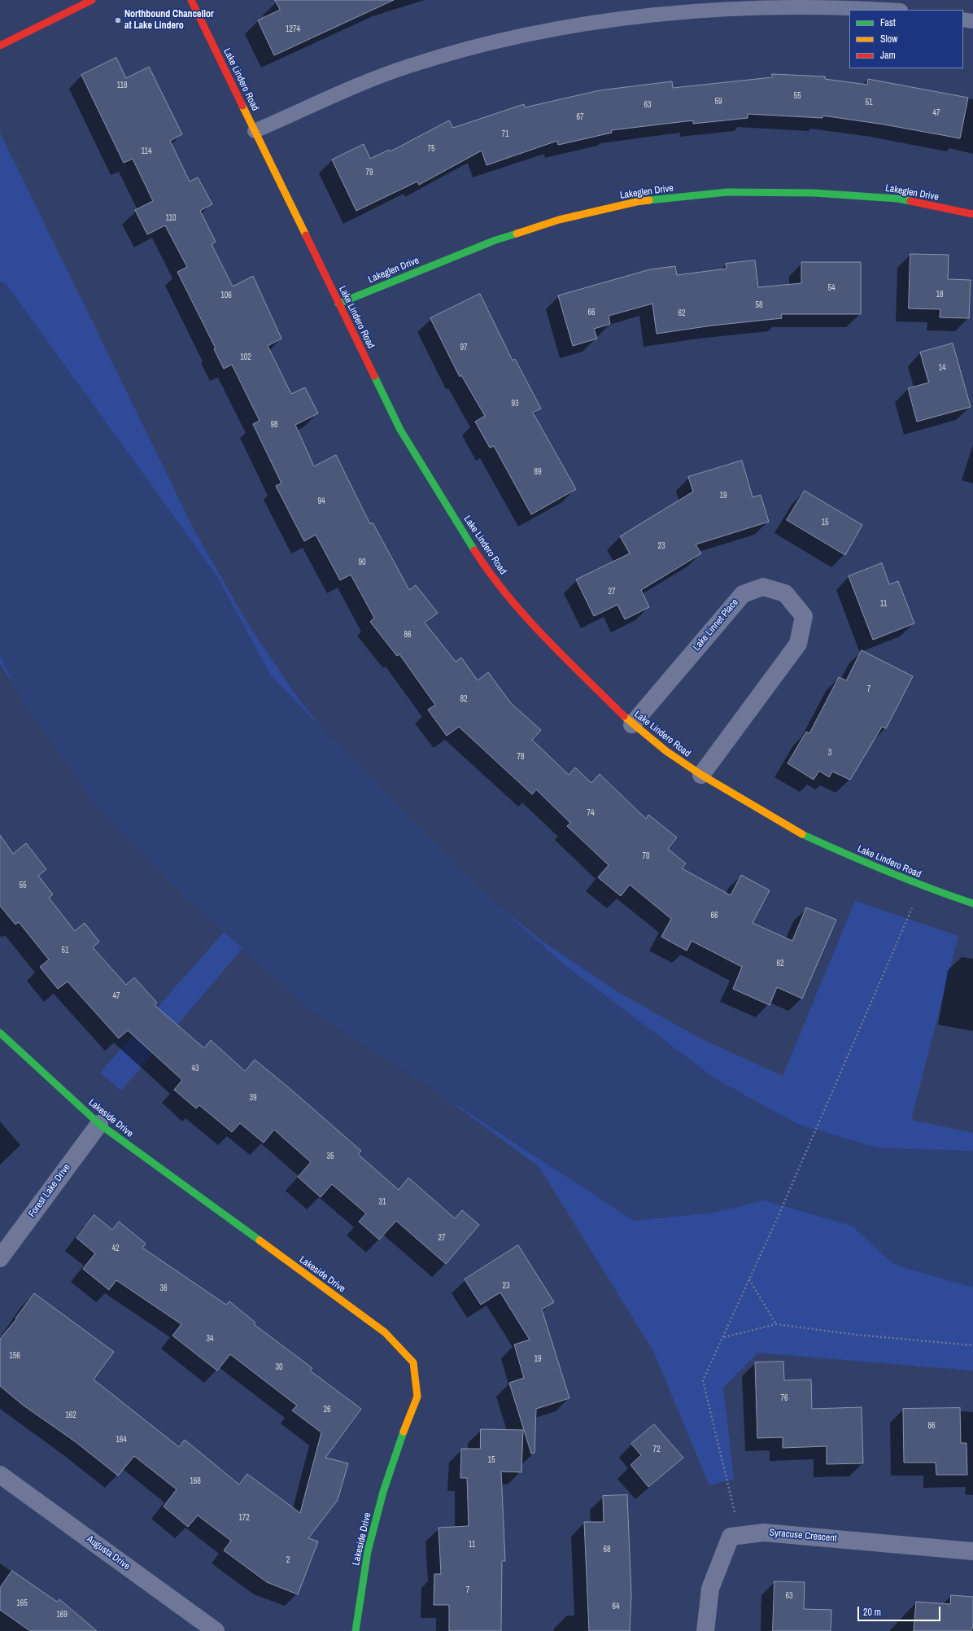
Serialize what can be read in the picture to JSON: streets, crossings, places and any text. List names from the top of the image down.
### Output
{
  "streets": {
    "street": [
      "Lake Lindero Road",
      "Lakeglen Drive",
      "Lake Linnet Place",
      "Lakeside Drive",
      "Forest Lake Drive",
      "Syracuse Crescent",
      "Augusta Drive"
    ]
  },
  "crossings": [
    ["Lake Lindero Road", "Lakeglen Drive"],
    ["Lake Lindero Road", "Lake Linnet Place"],
    ["Lakeside Drive", "Forest Lake Drive"]
  ],
  "places": ["Northbound Chancellor at Lake Lindero"],
  "house_numbers": [
    "1274",
    "118",
    "55",
    "59",
    "51",
    "63",
    "47",
    "67",
    "71",
    "75",
    "114",
    "79",
    "110",
    "54",
    "18",
    "106",
    "58",
    "66",
    "62",
    "97",
    "102",
    "14",
    "93",
    "98",
    "89",
    "19",
    "94",
    "15",
    "23",
    "90",
    "27",
    "11",
    "86",
    "7",
    "82",
    "3",
    "78",
    "74",
    "70",
    "55",
    "66",
    "51",
    "62",
    "47",
    "43",
    "39",
    "35",
    "31",
    "27",
    "42",
    "23",
    "38",
    "34",
    "156",
    "19",
    "30",
    "76",
    "26",
    "162",
    "86",
    "164",
    "72",
    "15",
    "168",
    "172",
    "11",
    "68",
    "2",
    "7",
    "63",
    "165",
    "64",
    "169"
  ],
  "legend": ["Fast", "Slow", "Jam"],
  "scale_bar": "20 m"
}
